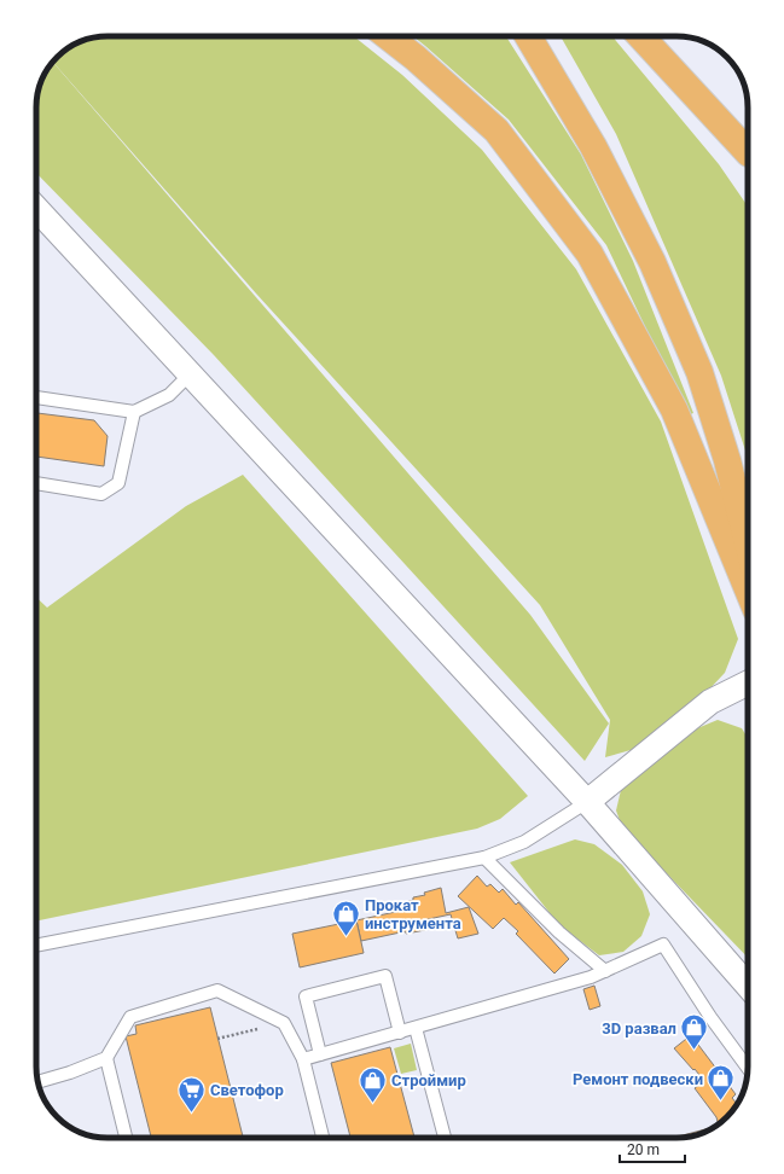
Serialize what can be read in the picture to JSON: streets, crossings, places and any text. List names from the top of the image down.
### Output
{
  "places": {
    "shop": [
      "Прокат инструмента",
      "3D развал",
      "Ремонт подвески",
      "Строймир"
    ],
    "supermarket": ["Светофор"]
  },
  "scale_bar": "20 m"
}
